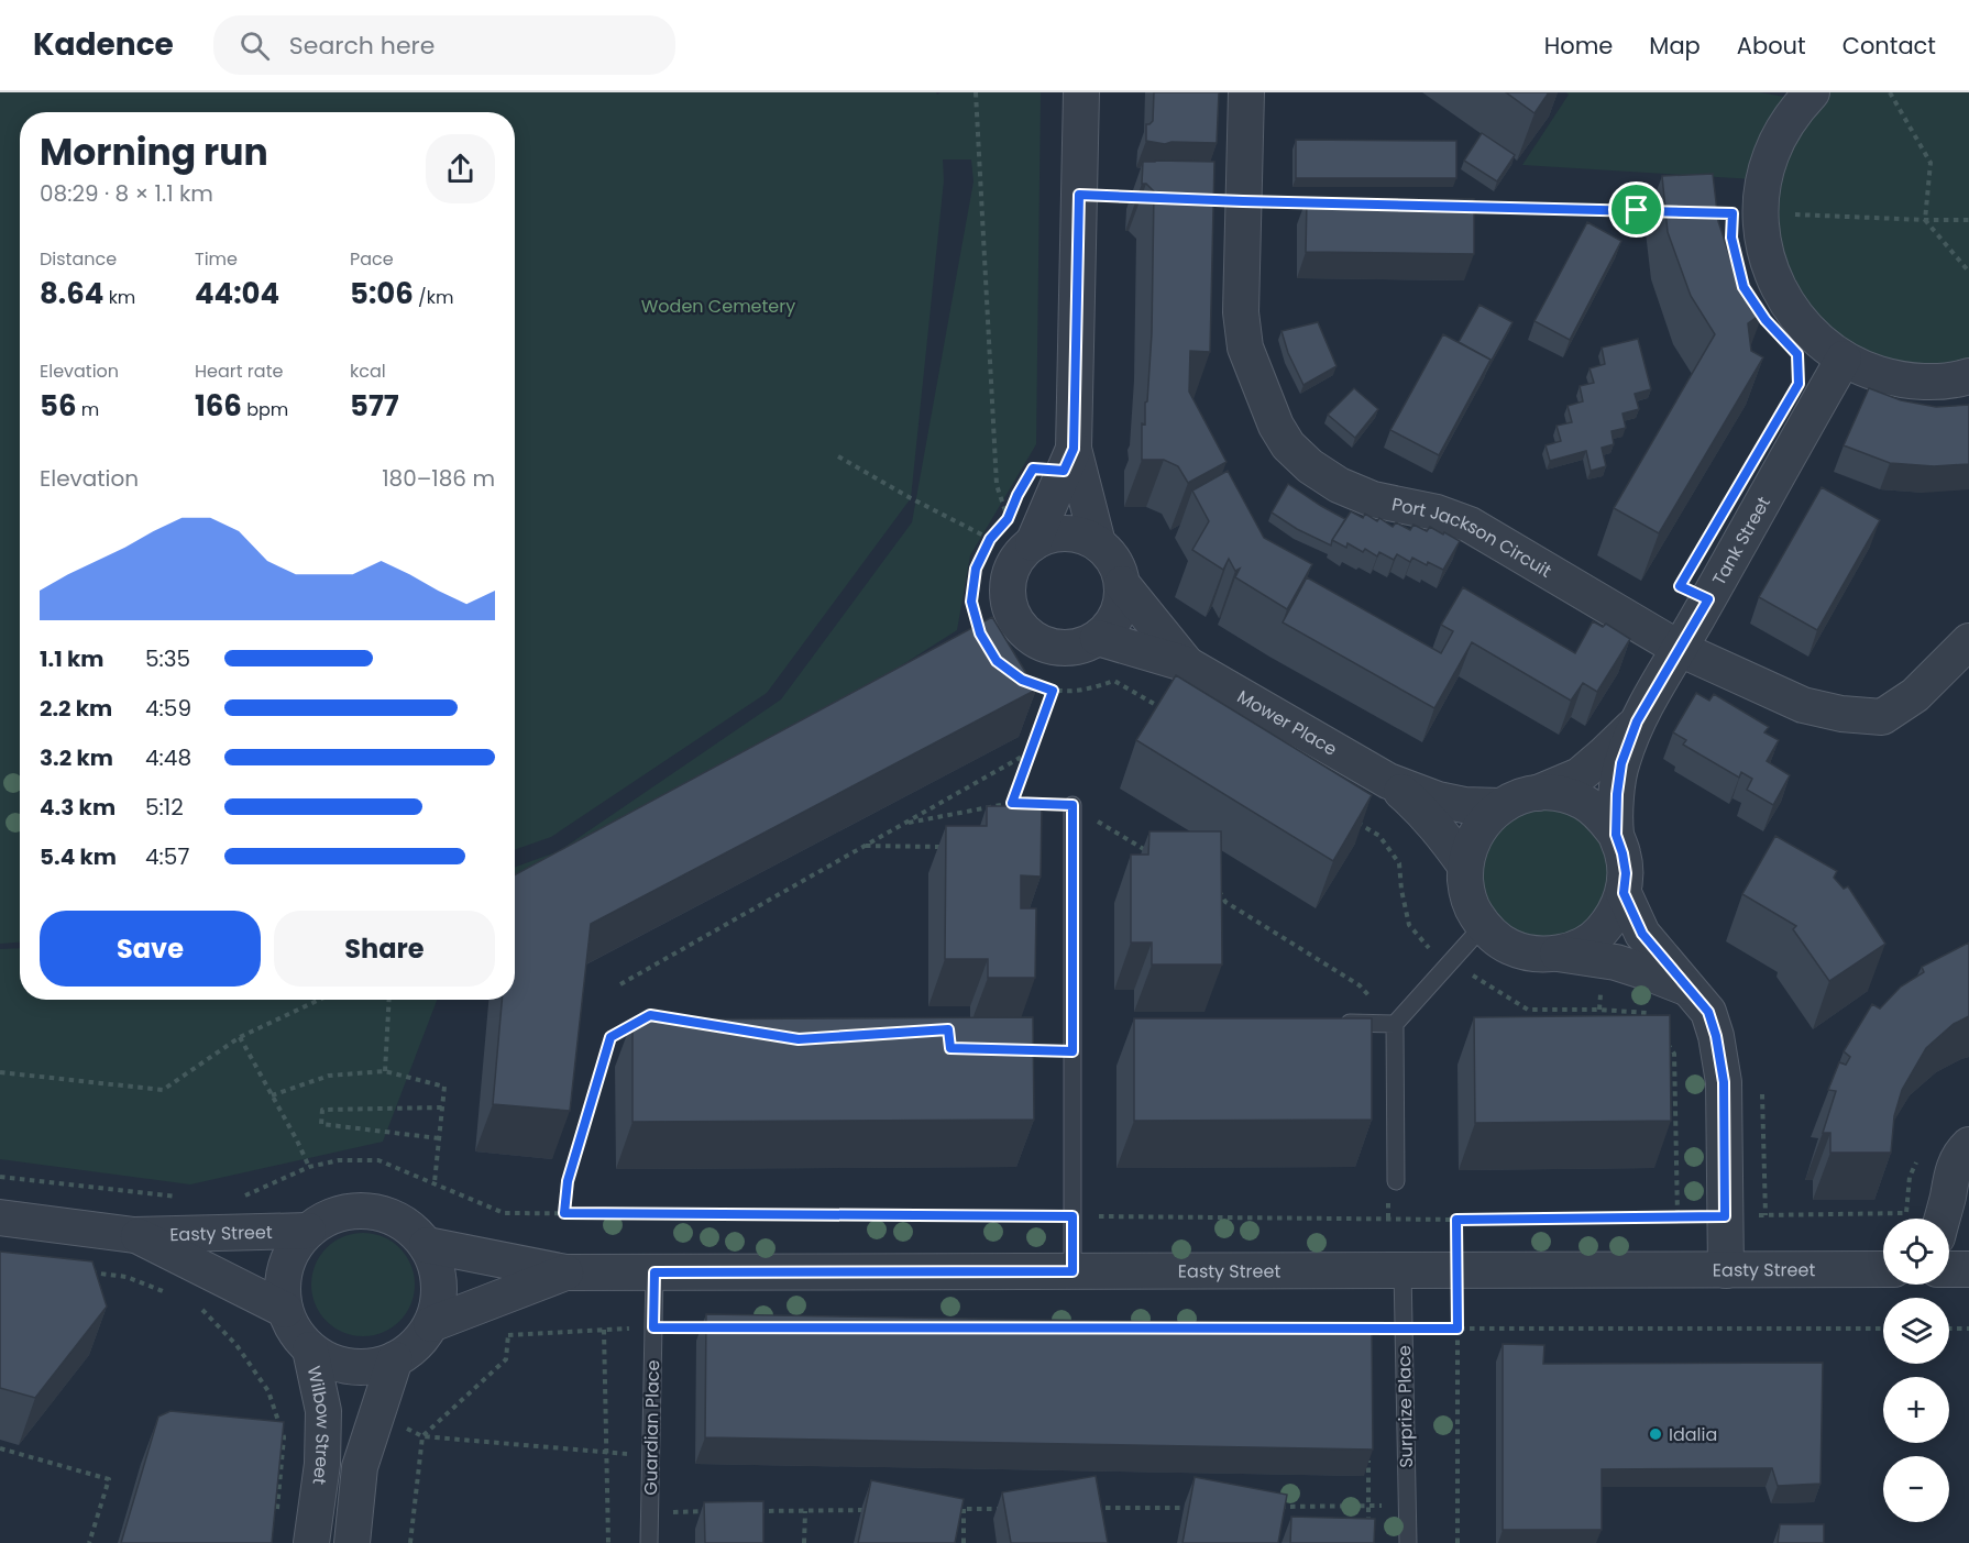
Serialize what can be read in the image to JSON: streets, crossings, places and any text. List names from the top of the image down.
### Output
{
  "streets": {
    "street": [
      "Port Jackson Circuit",
      "Tank Street",
      "Mower Place",
      "Easty Street",
      "Wilbow Street"
    ],
    "lane": ["Surprize Place", "Guardian Place"]
  },
  "crossings": [
    ["Port Jackson Circuit", "Tank Street"],
    ["Tank Street", "Mower Place"],
    ["Easty Street", "Surprize Place"],
    ["Easty Street", "Wilbow Street"],
    ["Easty Street", "Guardian Place"]
  ],
  "parks": ["Woden Cemetery"],
  "places": ["Idalia"],
  "page": {
    "header": "Kadence",
    "search": "Search here",
    "nav": [
      "Home",
      "Map",
      "About",
      "Contact"
    ],
    "heading": ["Morning run", "08:29 · 8 × 1.1 km"],
    "stats": [
      ["Distance", "8.64 km"],
      ["Time", "44:04"],
      ["Pace", "5:06 /km"],
      ["Elevation", "56 m"],
      ["Heart rate", "166 bpm"],
      ["kcal", "577"]
    ],
    "chart": ["Elevation", "180–186 m"],
    "list": [
      {
        "name": "1.1 km",
        "note": "5:35"
      },
      {
        "name": "2.2 km",
        "note": "4:59"
      },
      {
        "name": "3.2 km",
        "note": "4:48"
      },
      {
        "name": "4.3 km",
        "note": "5:12"
      },
      {
        "name": "5.4 km",
        "note": "4:57"
      }
    ],
    "buttons": ["Save", "Share"],
    "map_buttons": ["+", "−"]
  }
}
